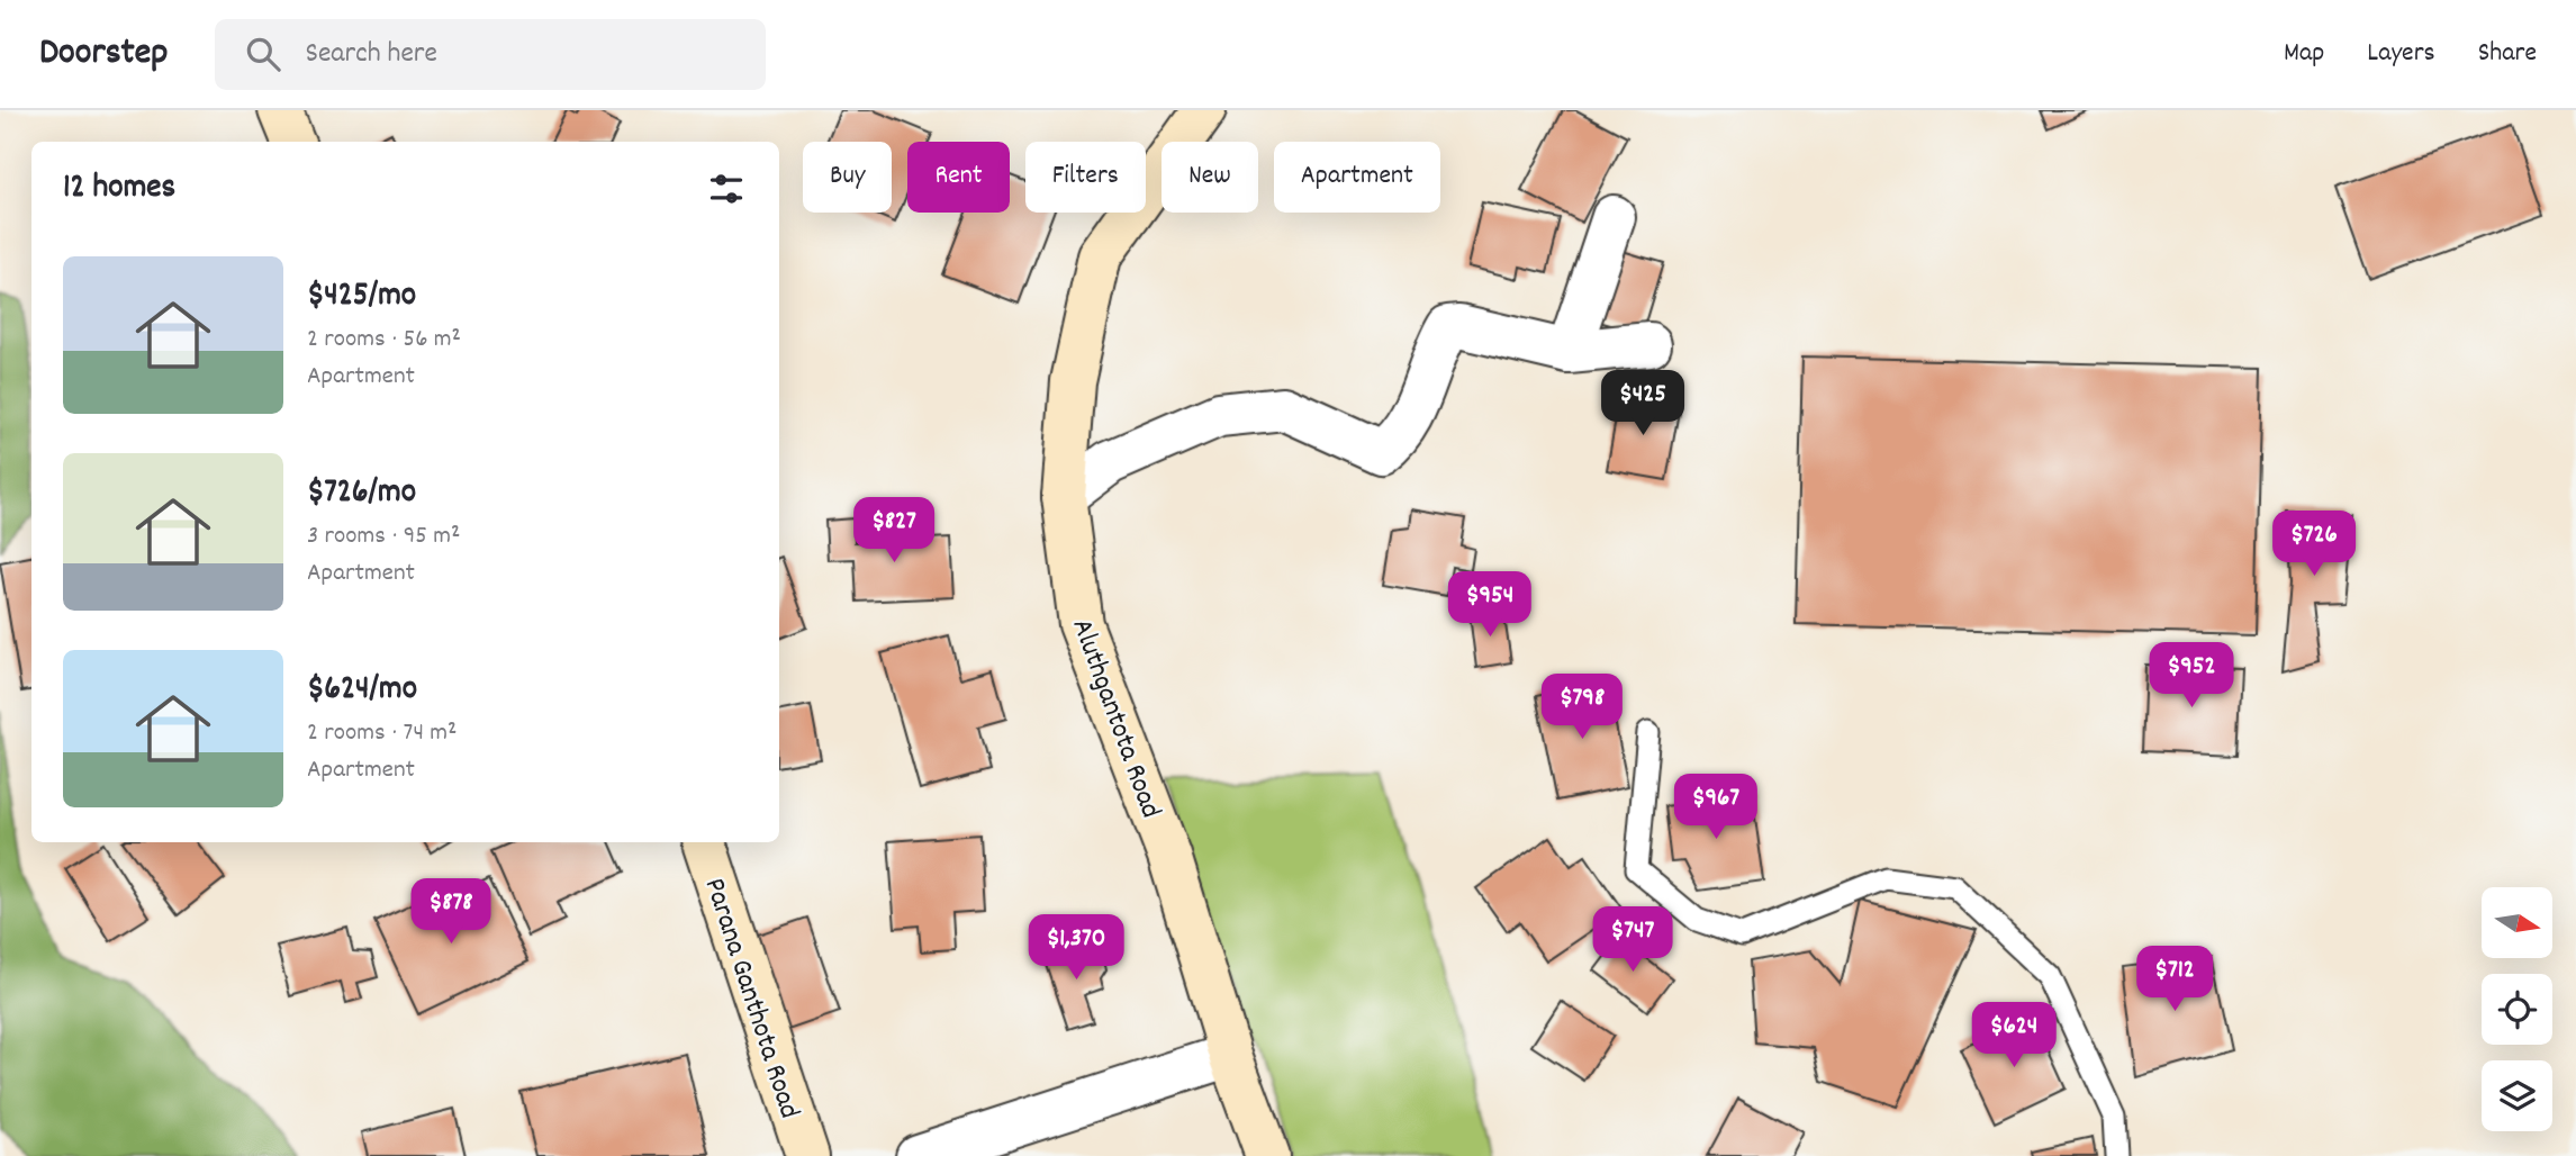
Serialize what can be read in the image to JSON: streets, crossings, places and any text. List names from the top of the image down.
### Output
{
  "streets": {
    "street": ["Aluthgantota Road", "Parana Ganthota Road"]
  },
  "north": "right",
  "page": {
    "header": "Doorstep",
    "search": "Search here",
    "nav": ["Map", "Layers", "Share"],
    "chip": [
      "Buy",
      "Rent",
      "Filters",
      "New",
      "Apartment"
    ],
    "heading": "12 homes",
    "list": [
      {
        "name": "$425/mo",
        "note": "2 rooms · 56 m² · Apartment"
      },
      {
        "name": "$726/mo",
        "note": "3 rooms · 95 m² · Apartment"
      },
      {
        "name": "$624/mo",
        "note": "2 rooms · 74 m² · Apartment"
      }
    ],
    "price": [
      "$425",
      "$827",
      "$726",
      "$954",
      "$952",
      "$798",
      "$967",
      "$878",
      "$747",
      "$1,370",
      "$712",
      "$624"
    ]
  }
}
